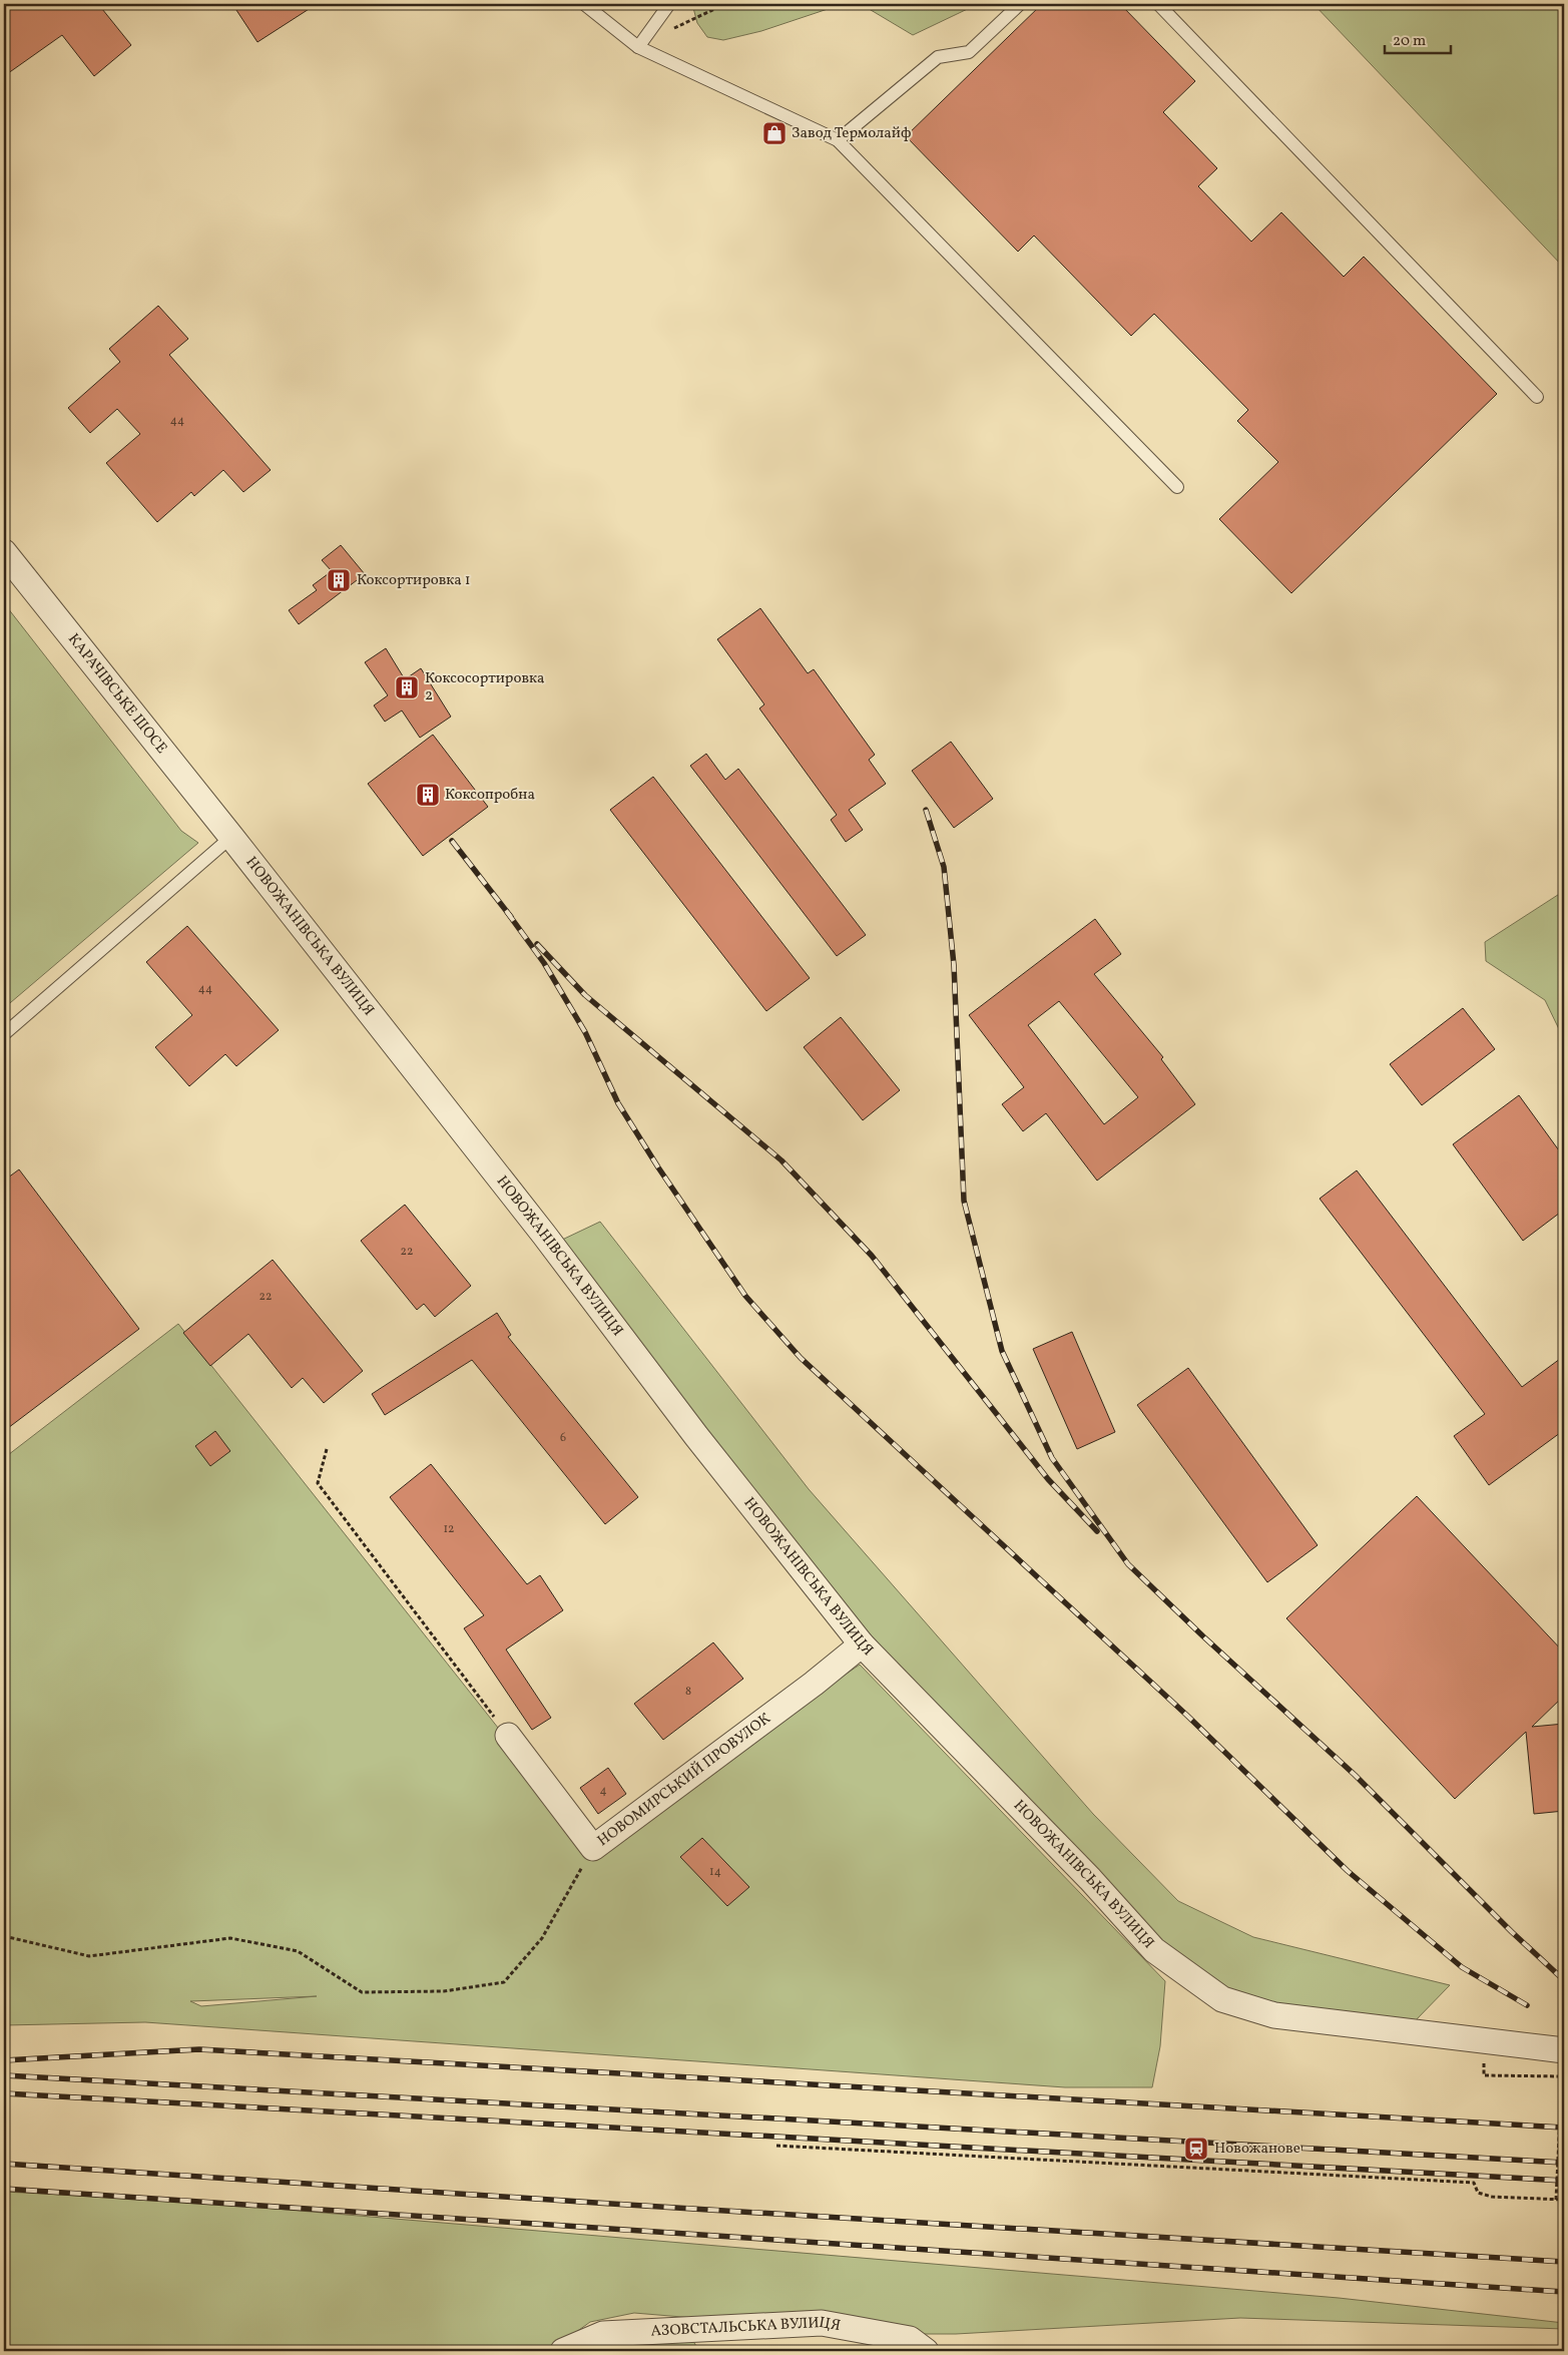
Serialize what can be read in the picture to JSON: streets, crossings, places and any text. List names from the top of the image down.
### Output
{
  "streets": {
    "street": [
      "КАРАЧІВСЬКЕ ШОСЕ",
      "НОВОЖАНІВСЬКА ВУЛИЦЯ",
      "НОВОМИРСЬКИЙ ПРОВУЛОК",
      "АЗОВСТАЛЬСЬКА ВУЛИЦЯ"
    ]
  },
  "crossings": [
    ["КАРАЧІВСЬКЕ ШОСЕ", "НОВОЖАНІВСЬКА ВУЛИЦЯ"],
    ["НОВОЖАНІВСЬКА ВУЛИЦЯ", "НОВОМИРСЬКИЙ ПРОВУЛОК"]
  ],
  "places": {
    "shop": ["Завод Термолайф"],
    "building": ["Коксортировка 1", "Коксосортировка 2", "Коксопробна"],
    "station": ["Новожанове"]
  },
  "house_numbers": [
    "44",
    "44",
    "22",
    "22",
    "6",
    "12",
    "8",
    "4",
    "14"
  ],
  "scale_bar": "20 m"
}
